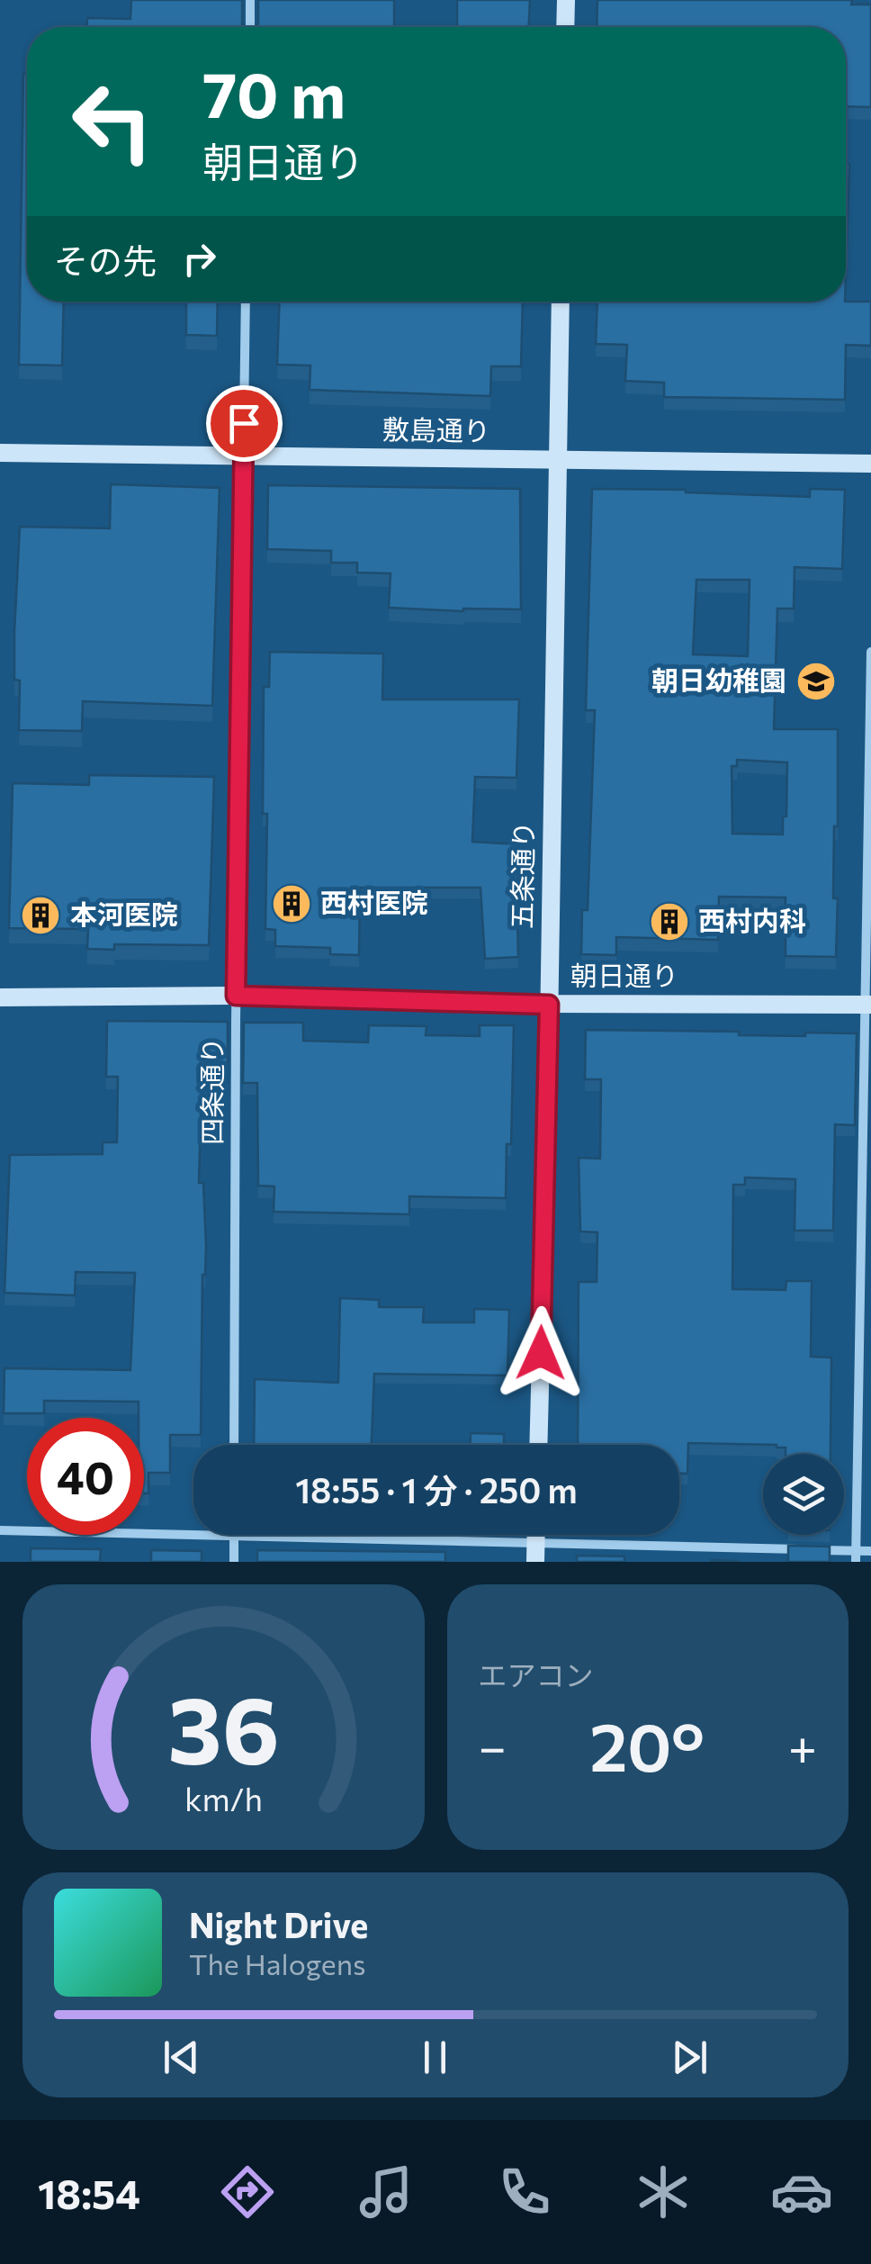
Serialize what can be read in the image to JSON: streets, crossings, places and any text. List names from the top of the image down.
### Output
{
  "streets": {
    "street": [
      "敷島通り",
      "五条通り",
      "朝日通り",
      "四条通り"
    ]
  },
  "crossings": [
    ["敷島通り", "五条通り"],
    ["敷島通り", "四条通り"],
    ["五条通り", "朝日通り"],
    ["朝日通り", "四条通り"]
  ],
  "places": {
    "school or university": ["朝日幼稚園"],
    "building": ["西村医院", "本河医院", "西村内科"]
  },
  "page": {
    "turn": ["70 m", "朝日通り"],
    "then": "その先",
    "limit": "40",
    "trip": "18:55 · 1 分 · 250 m",
    "tile": "エアコン",
    "heat": ["−", "20°", "+"],
    "song": ["Night Drive", "The Halogens"],
    "tabs": "18:54",
    "gauge": ["36", "km/h"]
  }
}
